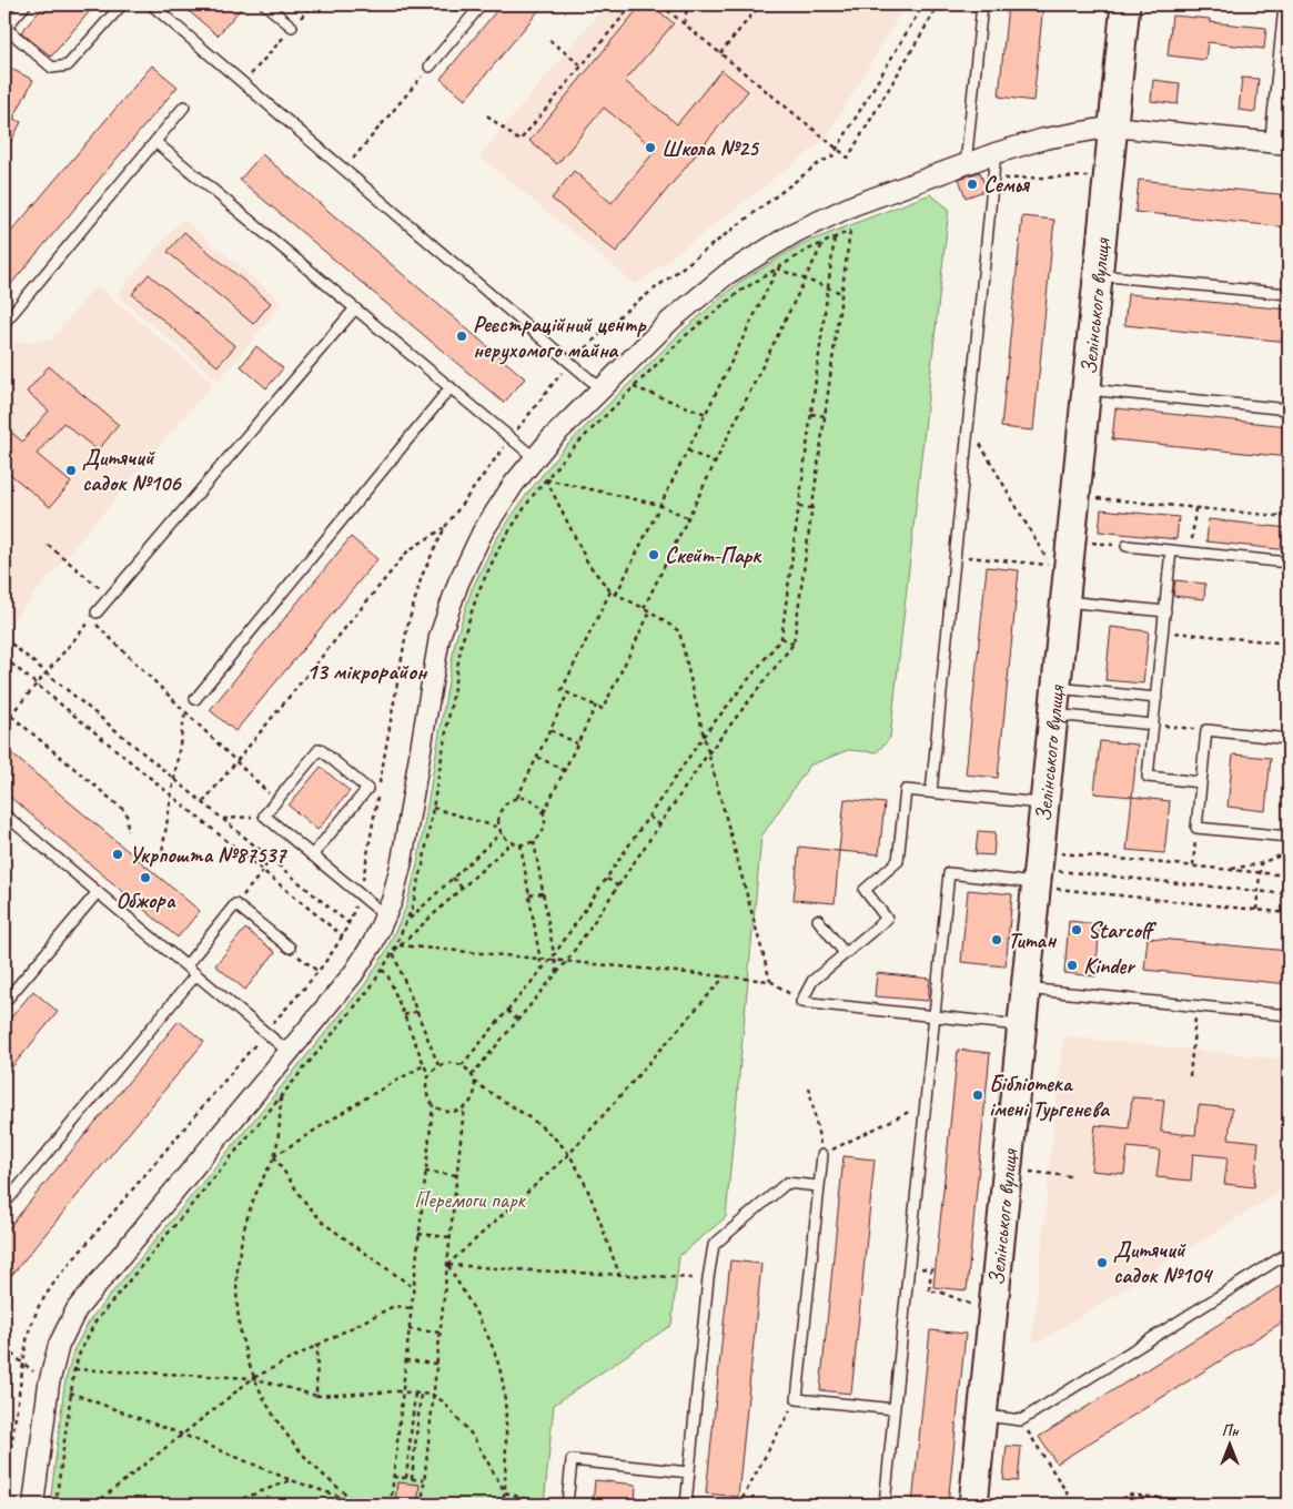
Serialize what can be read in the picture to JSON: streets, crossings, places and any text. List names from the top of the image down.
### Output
{
  "streets": {
    "street": ["Зелінського вулиця"]
  },
  "districts": ["13 мікрорайон"],
  "parks": ["Перемоги парк"],
  "places": [
    "Школа №25",
    "Семья",
    "Реєстраційний центр нерухомого майна",
    "Дитячий садок №106",
    "Скейт-Парк",
    "Укрпошта №87537",
    "Обжора",
    "Starcoff",
    "Титан",
    "Kinder",
    "Бібліотека імені Тургенєва",
    "Дитячий садок №104"
  ],
  "north": "top"
}
